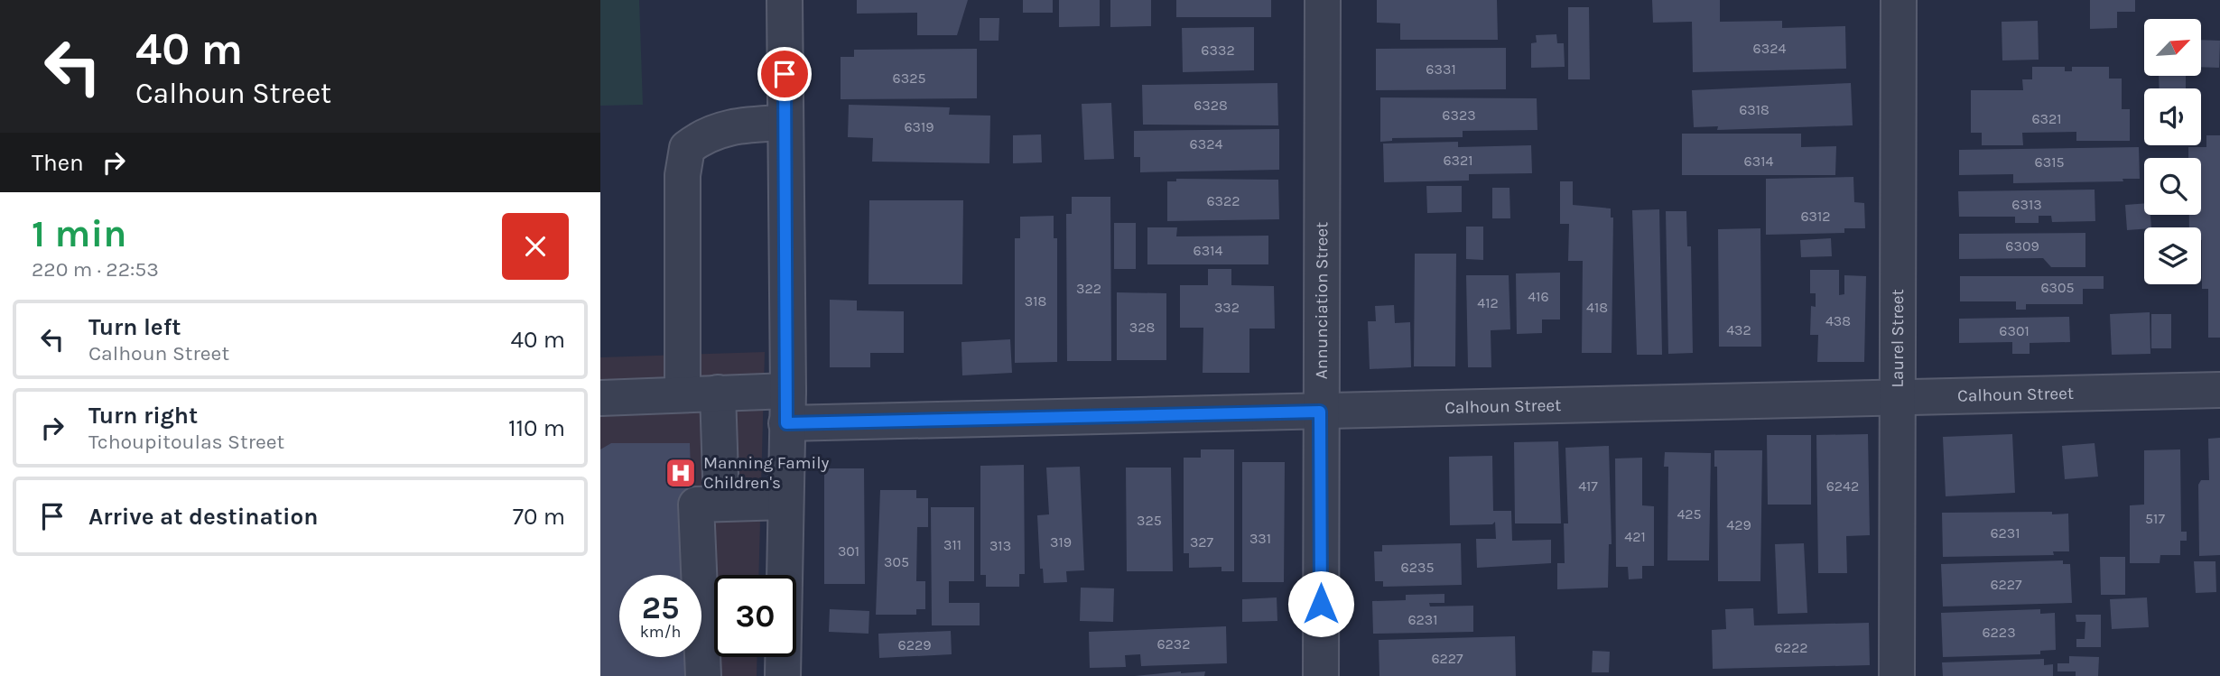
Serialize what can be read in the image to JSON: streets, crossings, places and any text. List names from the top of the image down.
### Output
{
  "streets": {
    "street": ["Annunciation Street", "Laurel Street", "Calhoun Street"]
  },
  "crossings": [
    ["Annunciation Street", "Calhoun Street"],
    ["Laurel Street", "Calhoun Street"]
  ],
  "places": {
    "hospital": ["Manning Family Children's"]
  },
  "house_numbers": [
    "6324",
    "6332",
    "6331",
    "6325",
    "6328",
    "6318",
    "6323",
    "6321",
    "6319",
    "6324",
    "6321",
    "6314",
    "6315",
    "6322",
    "6313",
    "6312",
    "6309",
    "6314",
    "6305",
    "322",
    "416",
    "318",
    "412",
    "332",
    "418",
    "438",
    "328",
    "432",
    "6301",
    "417",
    "6242",
    "425",
    "517",
    "325",
    "429",
    "6231",
    "421",
    "331",
    "319",
    "327",
    "311",
    "313",
    "301",
    "305",
    "6235",
    "6227",
    "6231",
    "6223",
    "6232",
    "6229",
    "6222",
    "6227"
  ],
  "north": "top right",
  "page": {
    "turn": ["40 m", "Calhoun Street"],
    "then": "Then",
    "heading": ["1 min", "220 m · 22:53"],
    "list": [
      {
        "name": "Turn left",
        "note": "Calhoun Street",
        "value": "40 m"
      },
      {
        "name": "Turn right",
        "note": "Tchoupitoulas Street",
        "value": "110 m"
      },
      {
        "name": "Arrive at destination",
        "value": "70 m"
      }
    ],
    "speed": "25 km/h",
    "limit": "30"
  }
}
